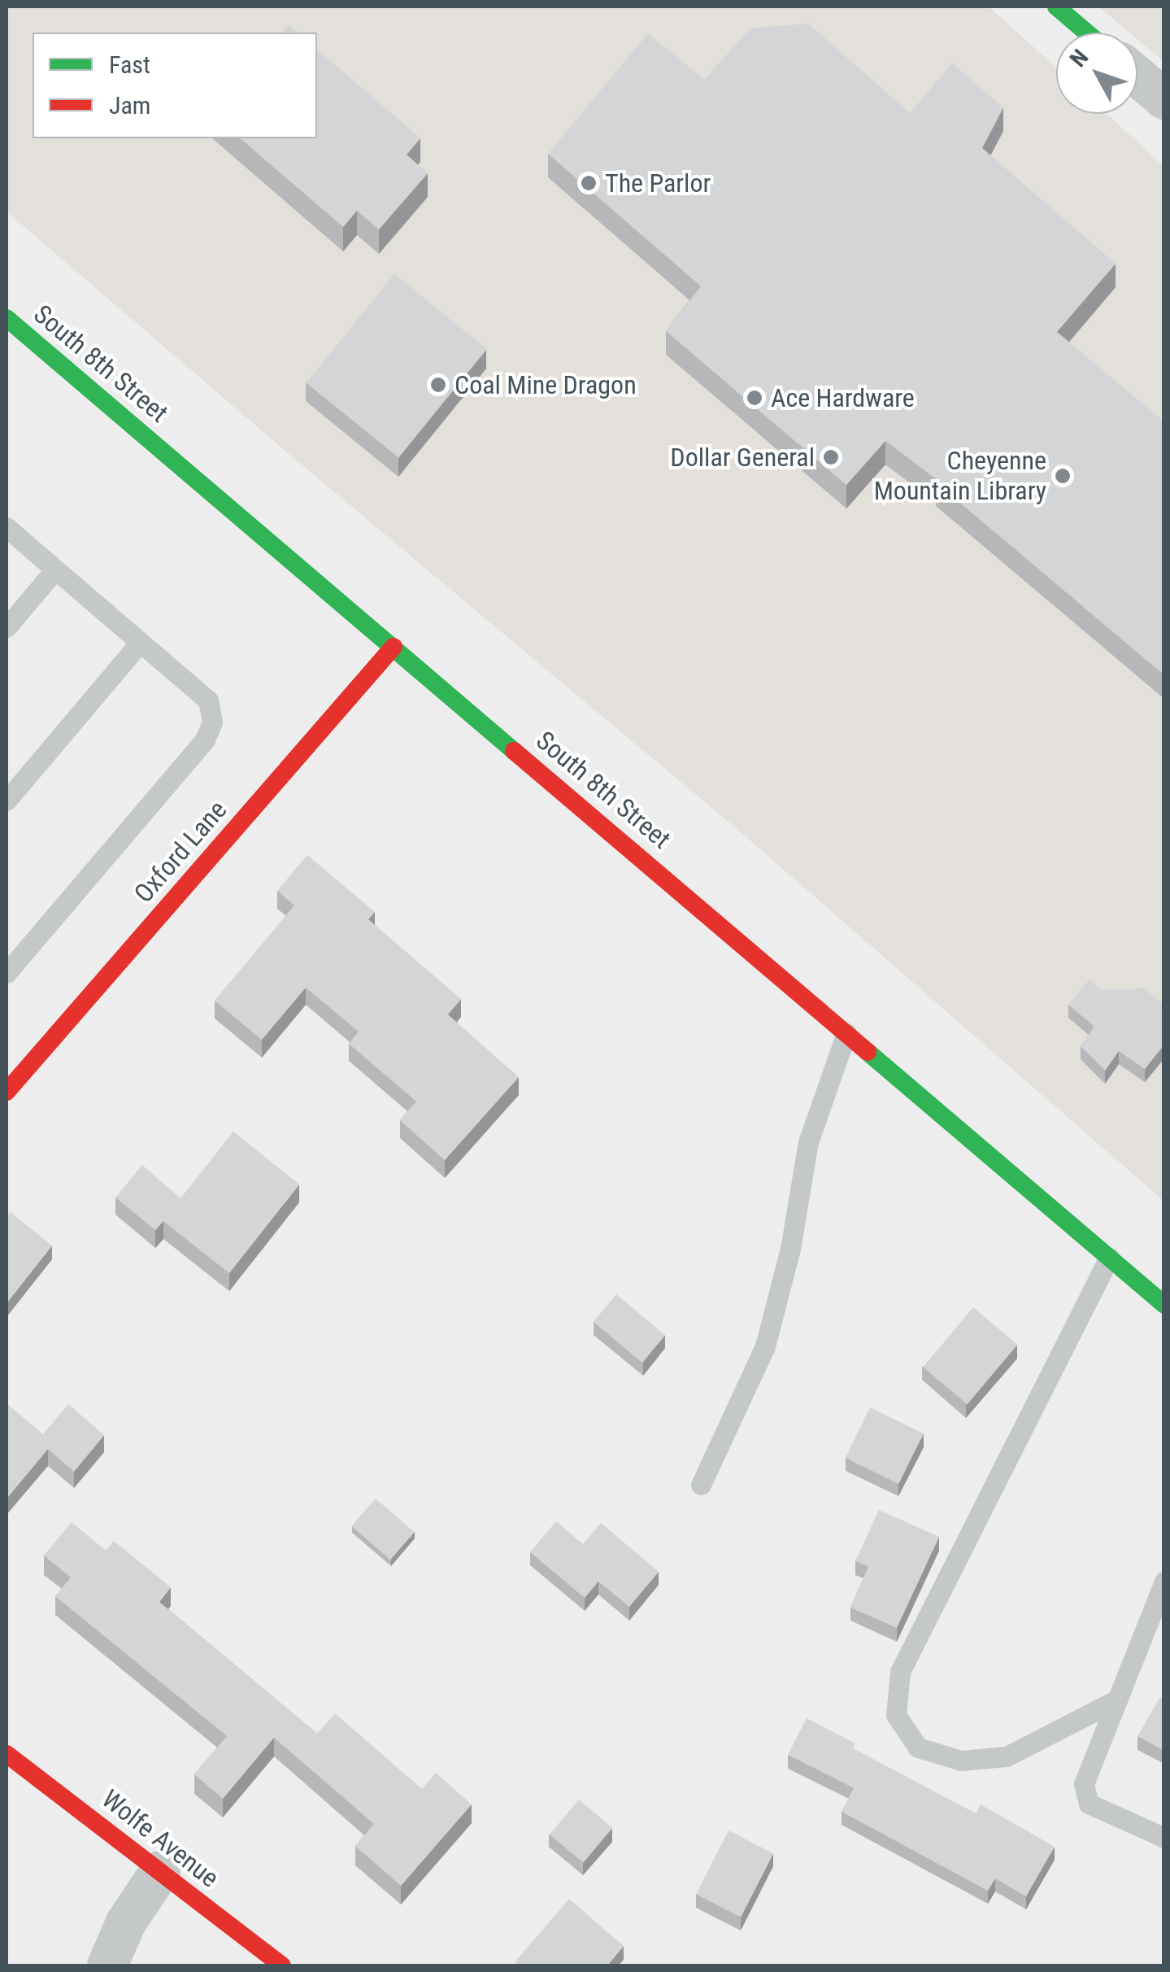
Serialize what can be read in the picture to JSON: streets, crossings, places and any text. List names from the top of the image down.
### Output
{
  "streets": {
    "main road": ["South 8th Street", "Oxford Lane", "Wolfe Avenue"]
  },
  "crossings": [
    ["South 8th Street", "Oxford Lane"]
  ],
  "places": [
    "The Parlor",
    "Coal Mine Dragon",
    "Ace Hardware",
    "Dollar General",
    "Cheyenne Mountain Library"
  ],
  "legend": ["Fast", "Jam"],
  "north": "top left"
}
